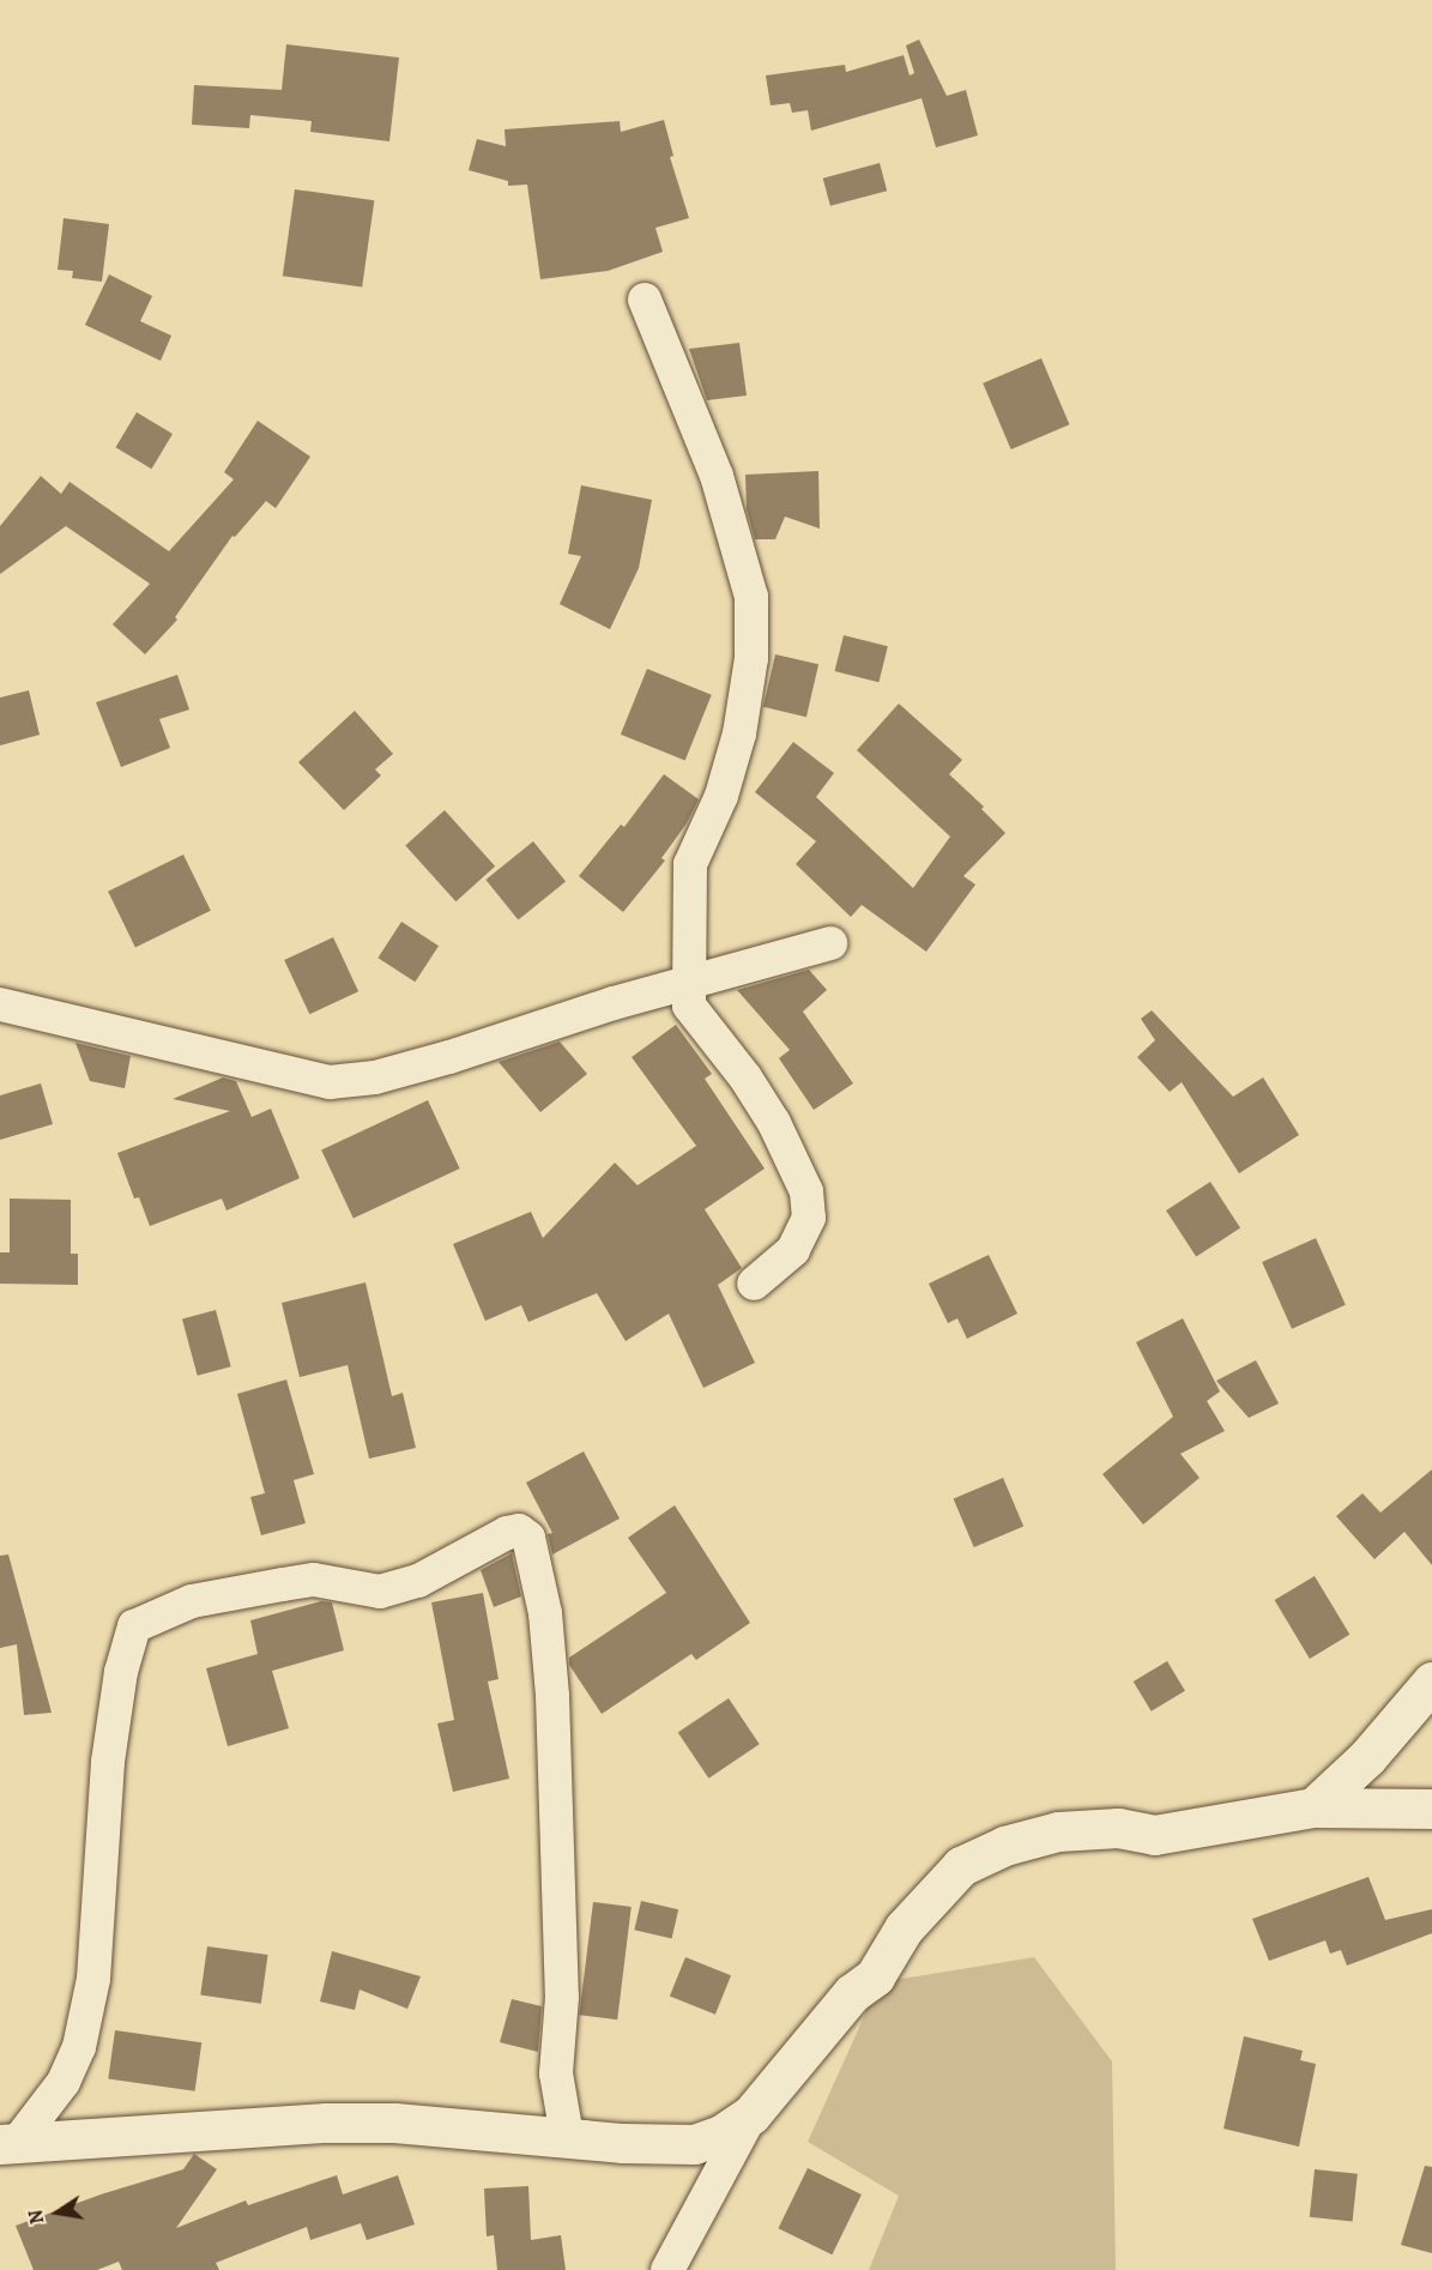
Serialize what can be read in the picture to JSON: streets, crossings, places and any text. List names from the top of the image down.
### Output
{
  "north": "left"
}
